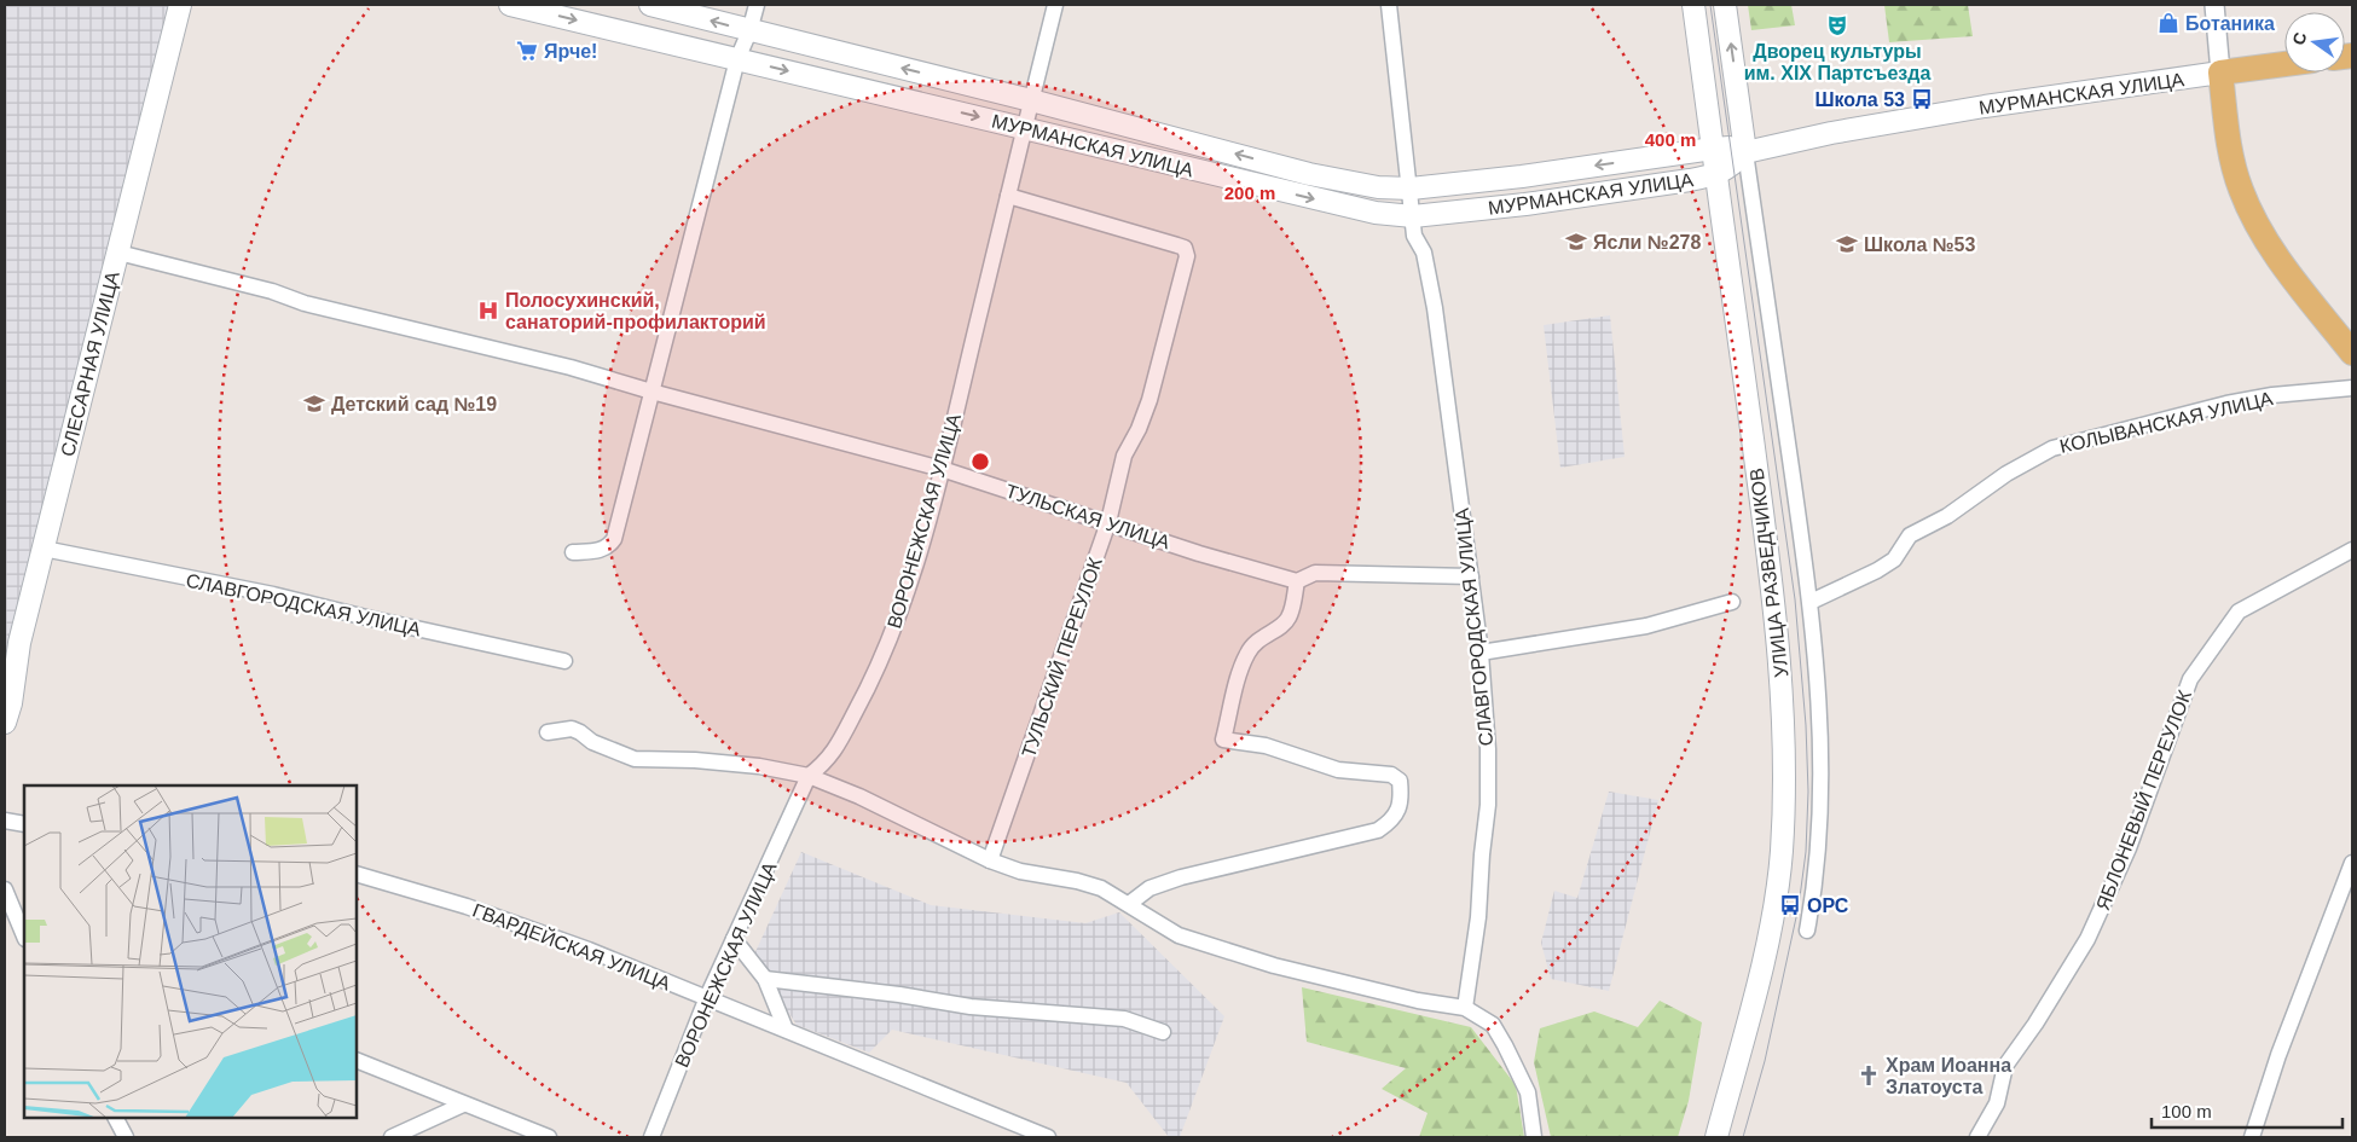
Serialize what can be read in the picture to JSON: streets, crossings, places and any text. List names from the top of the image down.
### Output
{
  "streets": {
    "main road": ["МУРМАНСКАЯ УЛИЦА", "СЛЕСАРНАЯ УЛИЦА", "УЛИЦА РАЗВЕДЧИКОВ"],
    "street": [
      "КОЛЫВАНСКАЯ УЛИЦА",
      "ТУЛЬСКАЯ УЛИЦА",
      "ВОРОНЕЖСКАЯ УЛИЦА",
      "СЛАВГОРОДСКАЯ УЛИЦА",
      "ТУЛЬСКИЙ ПЕРЕУЛОК",
      "ЯБЛОНЕВЫЙ ПЕРЕУЛОК",
      "ГВАРДЕЙСКАЯ УЛИЦА"
    ]
  },
  "crossings": [
    ["МУРМАНСКАЯ УЛИЦА", "ВОРОНЕЖСКАЯ УЛИЦА"],
    ["МУРМАНСКАЯ УЛИЦА", "УЛИЦА РАЗВЕДЧИКОВ"],
    ["МУРМАНСКАЯ УЛИЦА", "СЛАВГОРОДСКАЯ УЛИЦА"],
    ["СЛЕСАРНАЯ УЛИЦА", "ТУЛЬСКАЯ УЛИЦА"],
    ["СЛЕСАРНАЯ УЛИЦА", "СЛАВГОРОДСКАЯ УЛИЦА"],
    ["КОЛЫВАНСКАЯ УЛИЦА", "УЛИЦА РАЗВЕДЧИКОВ"],
    ["ТУЛЬСКАЯ УЛИЦА", "ВОРОНЕЖСКАЯ УЛИЦА"],
    ["ТУЛЬСКАЯ УЛИЦА", "СЛАВГОРОДСКАЯ УЛИЦА"],
    ["ТУЛЬСКАЯ УЛИЦА", "ТУЛЬСКИЙ ПЕРЕУЛОК"],
    ["ВОРОНЕЖСКАЯ УЛИЦА", "ТУЛЬСКИЙ ПЕРЕУЛОК"],
    ["ВОРОНЕЖСКАЯ УЛИЦА", "ГВАРДЕЙСКАЯ УЛИЦА"]
  ],
  "places": {
    "shop": ["Ботаника"],
    "theatre": ["Дворец культуры им. XIX Партсъезда"],
    "supermarket": ["Ярче!"],
    "bus stop": ["Школа 53", "ОРС"],
    "school or university": ["Ясли №278", "Школа №53", "Детский сад №19"],
    "hospital": ["Полосухинский, санаторий-профилакторий"],
    "church": ["Храм Иоанна Златоуста"]
  },
  "scale_bar": "100 m",
  "north": "left",
  "rings": ["400 m", "200 m"]
}
